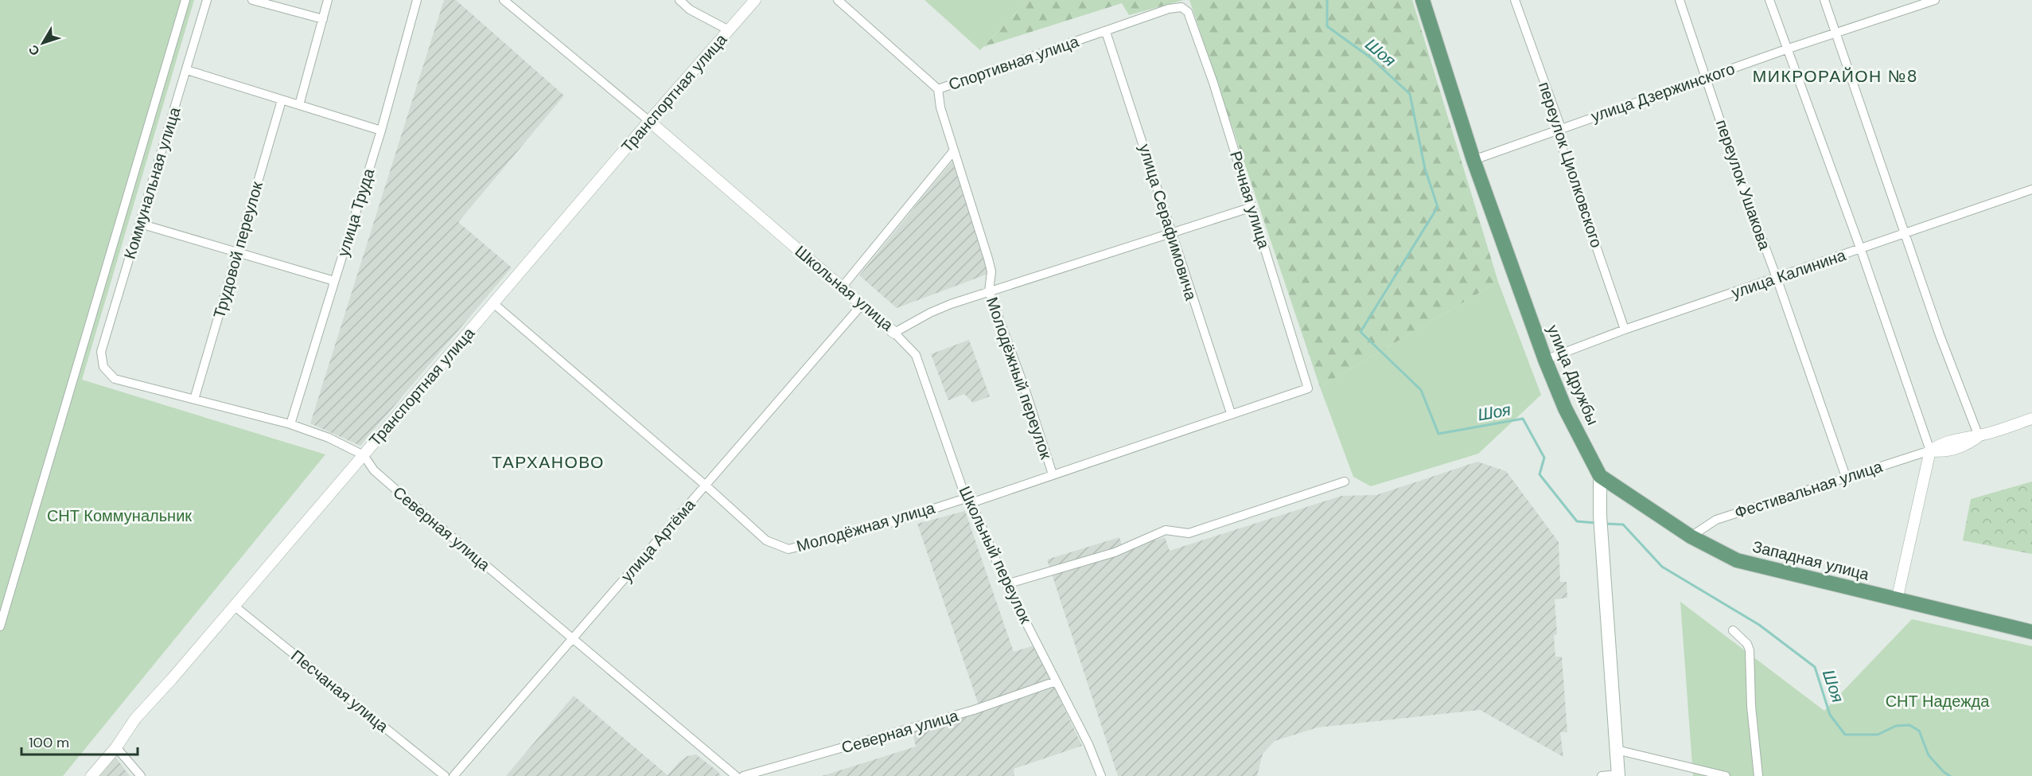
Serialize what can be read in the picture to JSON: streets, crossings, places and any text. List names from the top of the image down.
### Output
{
  "streets": {
    "main road": ["улица Дружбы", "Западная улица"],
    "street": [
      "Спортивная улица",
      "улица Дзержинского",
      "Транспортная улица",
      "переулок Циолковского",
      "Коммунальная улица",
      "переулок Ушакова",
      "Речная улица",
      "улица Труда",
      "улица Серафимовича",
      "Трудовой переулок",
      "улица Калинина",
      "Школьная улица",
      "Молодёжный переулок",
      "Фестивальная улица",
      "Молодёжная улица",
      "Северная улица",
      "улица Артёма",
      "Школьный переулок",
      "Песчаная улица"
    ]
  },
  "crossings": [
    ["Спортивная улица", "Речная улица"],
    ["Спортивная улица", "улица Серафимовича"],
    ["Спортивная улица", "Молодёжный переулок"],
    ["улица Дзержинского", "переулок Циолковского"],
    ["улица Дзержинского", "переулок Ушакова"],
    ["улица Дзержинского", "улица Дружбы"],
    ["Транспортная улица", "Школьная улица"],
    ["Транспортная улица", "Молодёжная улица"],
    ["Транспортная улица", "Северная улица"],
    ["Транспортная улица", "Песчаная улица"],
    ["переулок Циолковского", "улица Калинина"],
    ["Коммунальная улица", "Северная улица"],
    ["переулок Ушакова", "улица Калинина"],
    ["переулок Ушакова", "Фестивальная улица"],
    ["Речная улица", "Школьная улица"],
    ["Речная улица", "Молодёжная улица"],
    ["улица Труда", "Северная улица"],
    ["улица Серафимовича", "Школьная улица"],
    ["улица Серафимовича", "Молодёжная улица"],
    ["Трудовой переулок", "Северная улица"],
    ["улица Калинина", "улица Дружбы"],
    ["Школьная улица", "Молодёжный переулок"],
    ["Школьная улица", "улица Артёма"],
    ["Школьная улица", "Школьный переулок"],
    ["улица Дружбы", "Западная улица"],
    ["Молодёжный переулок", "Молодёжная улица"],
    ["Фестивальная улица", "Западная улица"],
    ["Молодёжная улица", "улица Артёма"],
    ["Молодёжная улица", "Школьный переулок"],
    ["Северная улица", "улица Артёма"],
    ["Северная улица", "Школьный переулок"]
  ],
  "districts": ["МИКРОРАЙОН №8", "ТАРХАНОВО"],
  "water": ["Шоя"],
  "parks": ["СНТ Коммунальник", "СНТ Надежда"],
  "scale_bar": "100 m",
  "north": "bottom left"
}
